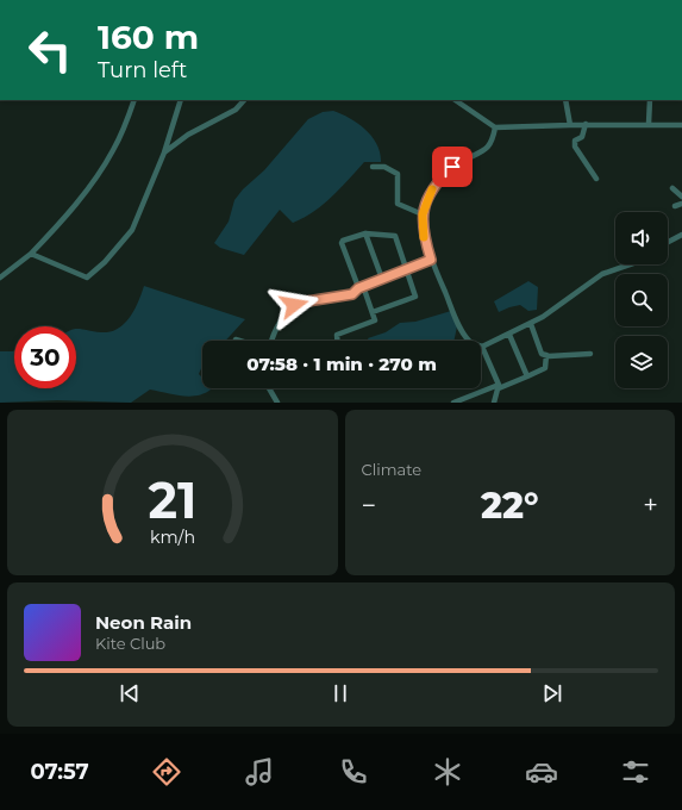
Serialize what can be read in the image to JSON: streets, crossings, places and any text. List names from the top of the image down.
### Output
{
  "page": {
    "turn": ["160 m", "Turn left"],
    "limit": "30",
    "trip": "07:58 · 1 min · 270 m",
    "tile": "Climate",
    "heat": ["−", "22°", "+"],
    "song": ["Neon Rain", "Kite Club"],
    "tabs": "07:57",
    "gauge": ["21", "km/h"]
  }
}
